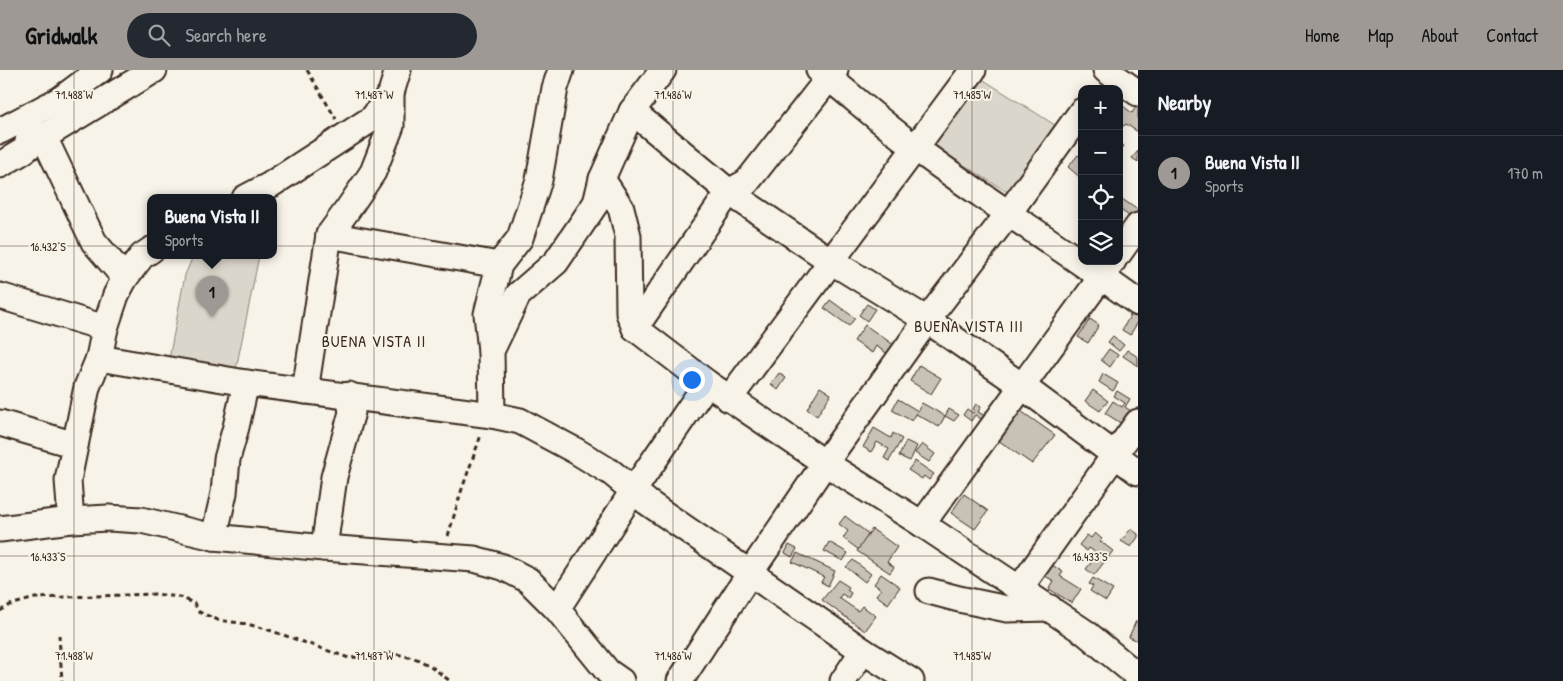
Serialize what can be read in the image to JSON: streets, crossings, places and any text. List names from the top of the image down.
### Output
{
  "districts": ["BUENA VISTA III", "BUENA VISTA II"],
  "page": {
    "header": "Gridwalk",
    "search": "Search here",
    "nav": [
      "Home",
      "Map",
      "About",
      "Contact"
    ],
    "heading": "Nearby",
    "map_buttons": ["+", "−"],
    "list": [
      {
        "mark": "1",
        "name": "Buena Vista II",
        "note": "Sports",
        "value": "170 m"
      }
    ],
    "popup": ["Buena Vista II", "Sports"],
    "pins": "1"
  },
  "coordinates": [
    "71.488°W",
    "71.487°W",
    "71.486°W",
    "71.485°W",
    "16.432°S",
    "16.433°S"
  ]
}
